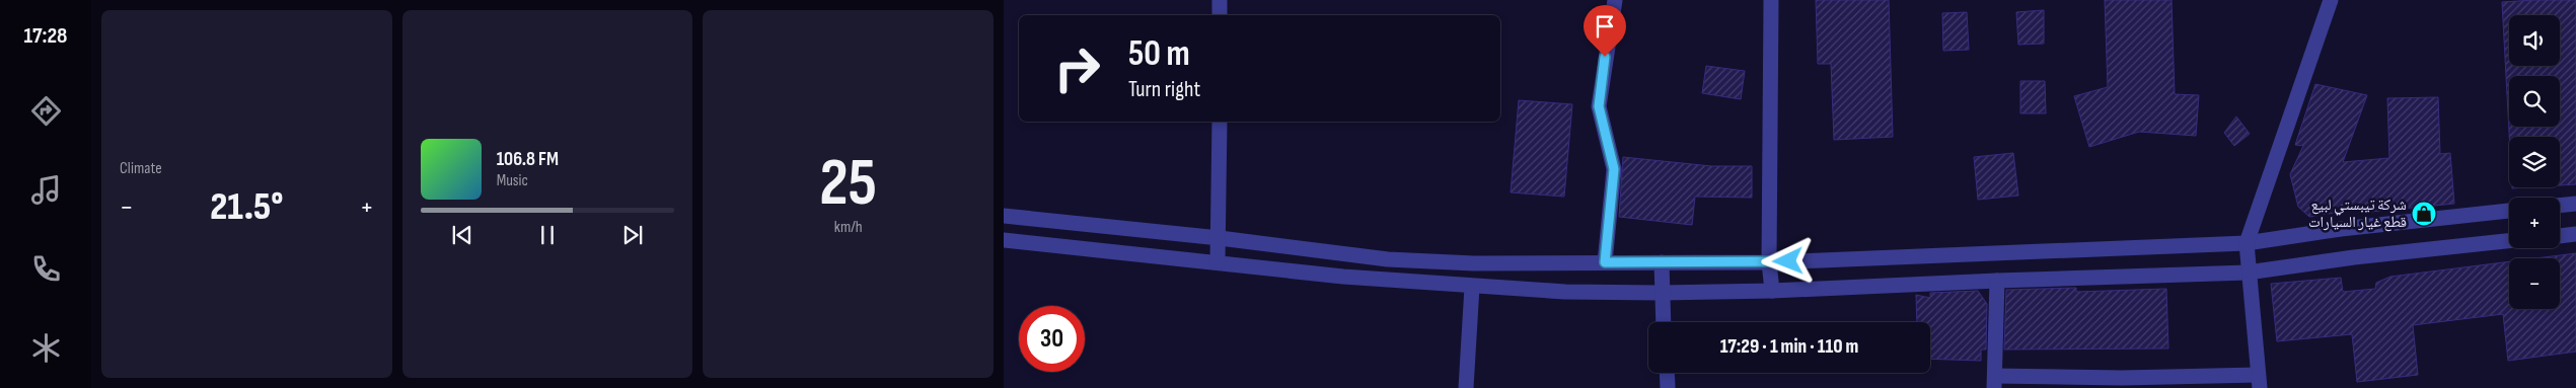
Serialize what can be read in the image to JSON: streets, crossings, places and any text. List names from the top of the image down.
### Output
{
  "places": {
    "shop": ["شركة تيبستي لبيع قطع غيار السيارات"]
  },
  "page": {
    "tabs": "17:28",
    "tile": [
      "Climate",
      ["25", "km/h"]
    ],
    "map_buttons": ["+", "−"],
    "turn": ["50 m", "Turn right"],
    "song": ["106.8 FM", "Music"],
    "heat": ["−", "21.5°", "+"],
    "limit": "30",
    "trip": "17:29 · 1 min · 110 m"
  }
}
